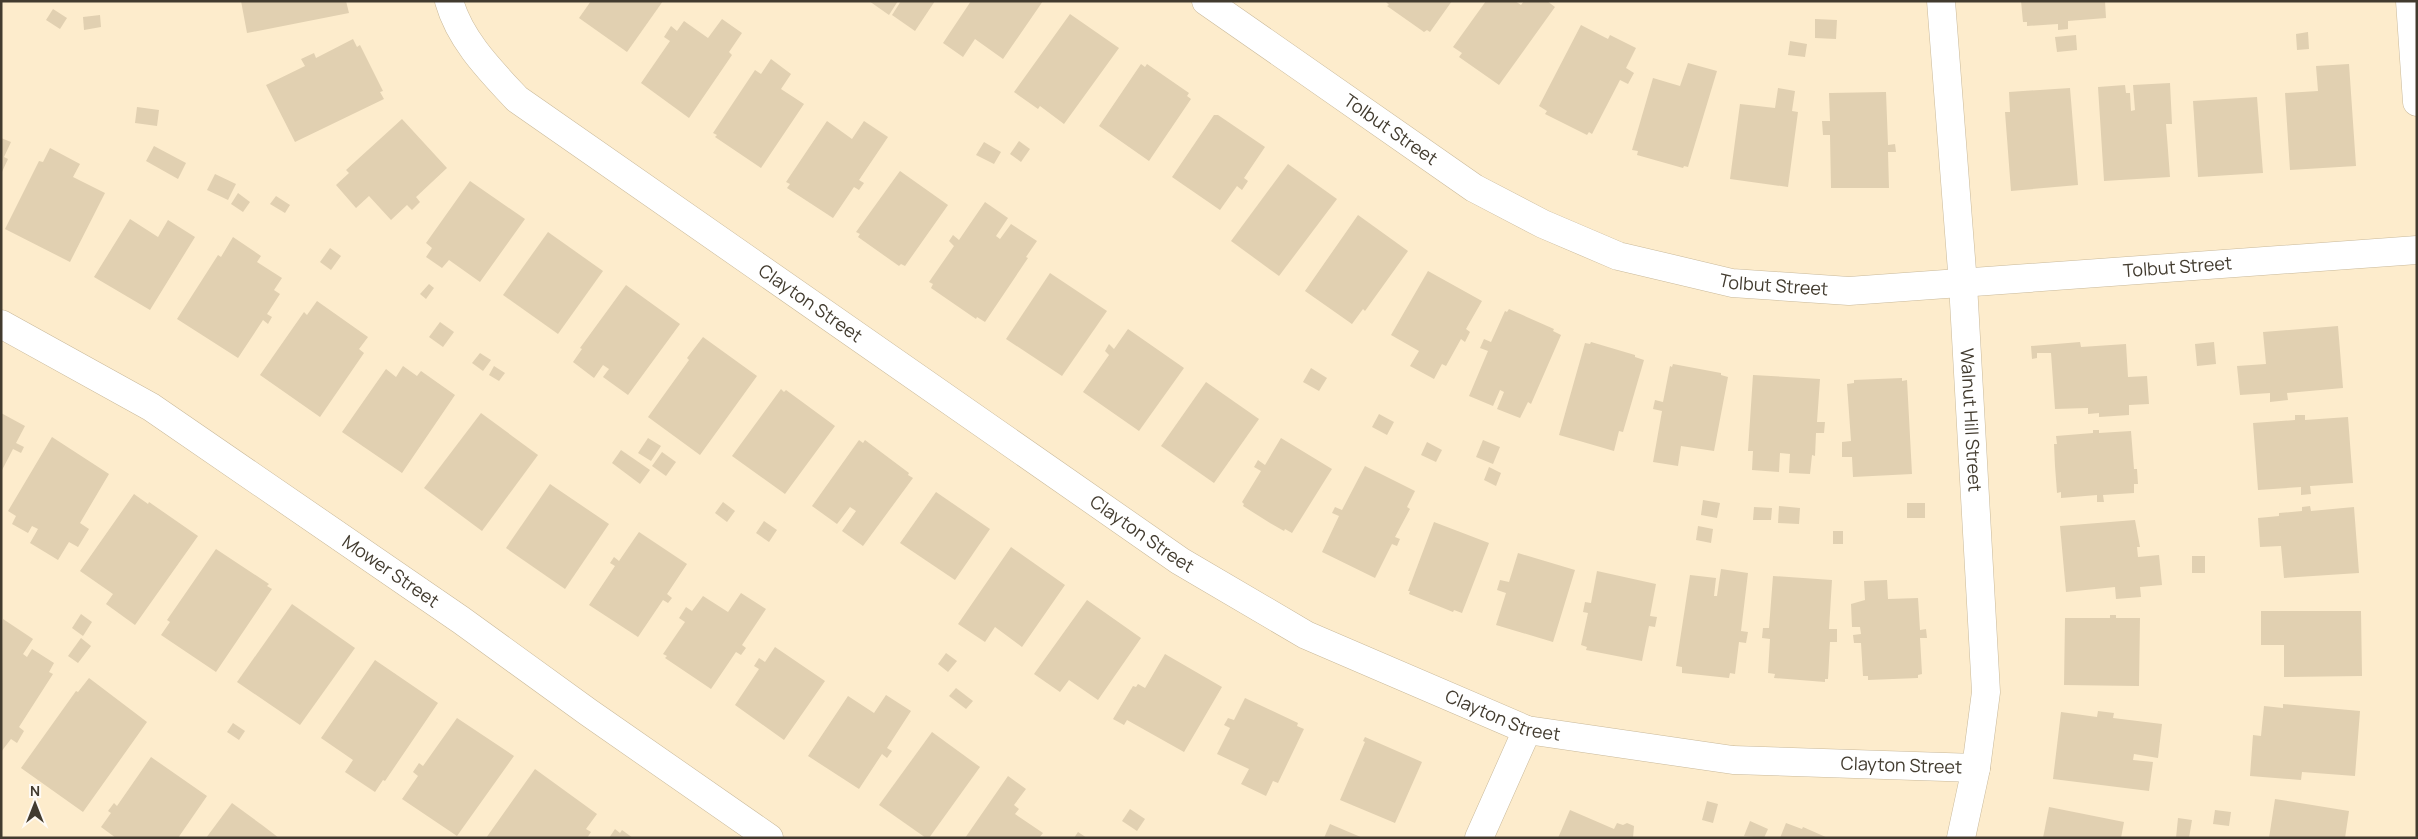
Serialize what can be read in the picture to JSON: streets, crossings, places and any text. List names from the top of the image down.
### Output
{
  "streets": {
    "street": [
      "Tolbut Street",
      "Clayton Street",
      "Walnut Hill Street",
      "Mower Street"
    ]
  },
  "crossings": [
    ["Tolbut Street", "Walnut Hill Street"],
    ["Clayton Street", "Walnut Hill Street"]
  ],
  "north": "top"
}
